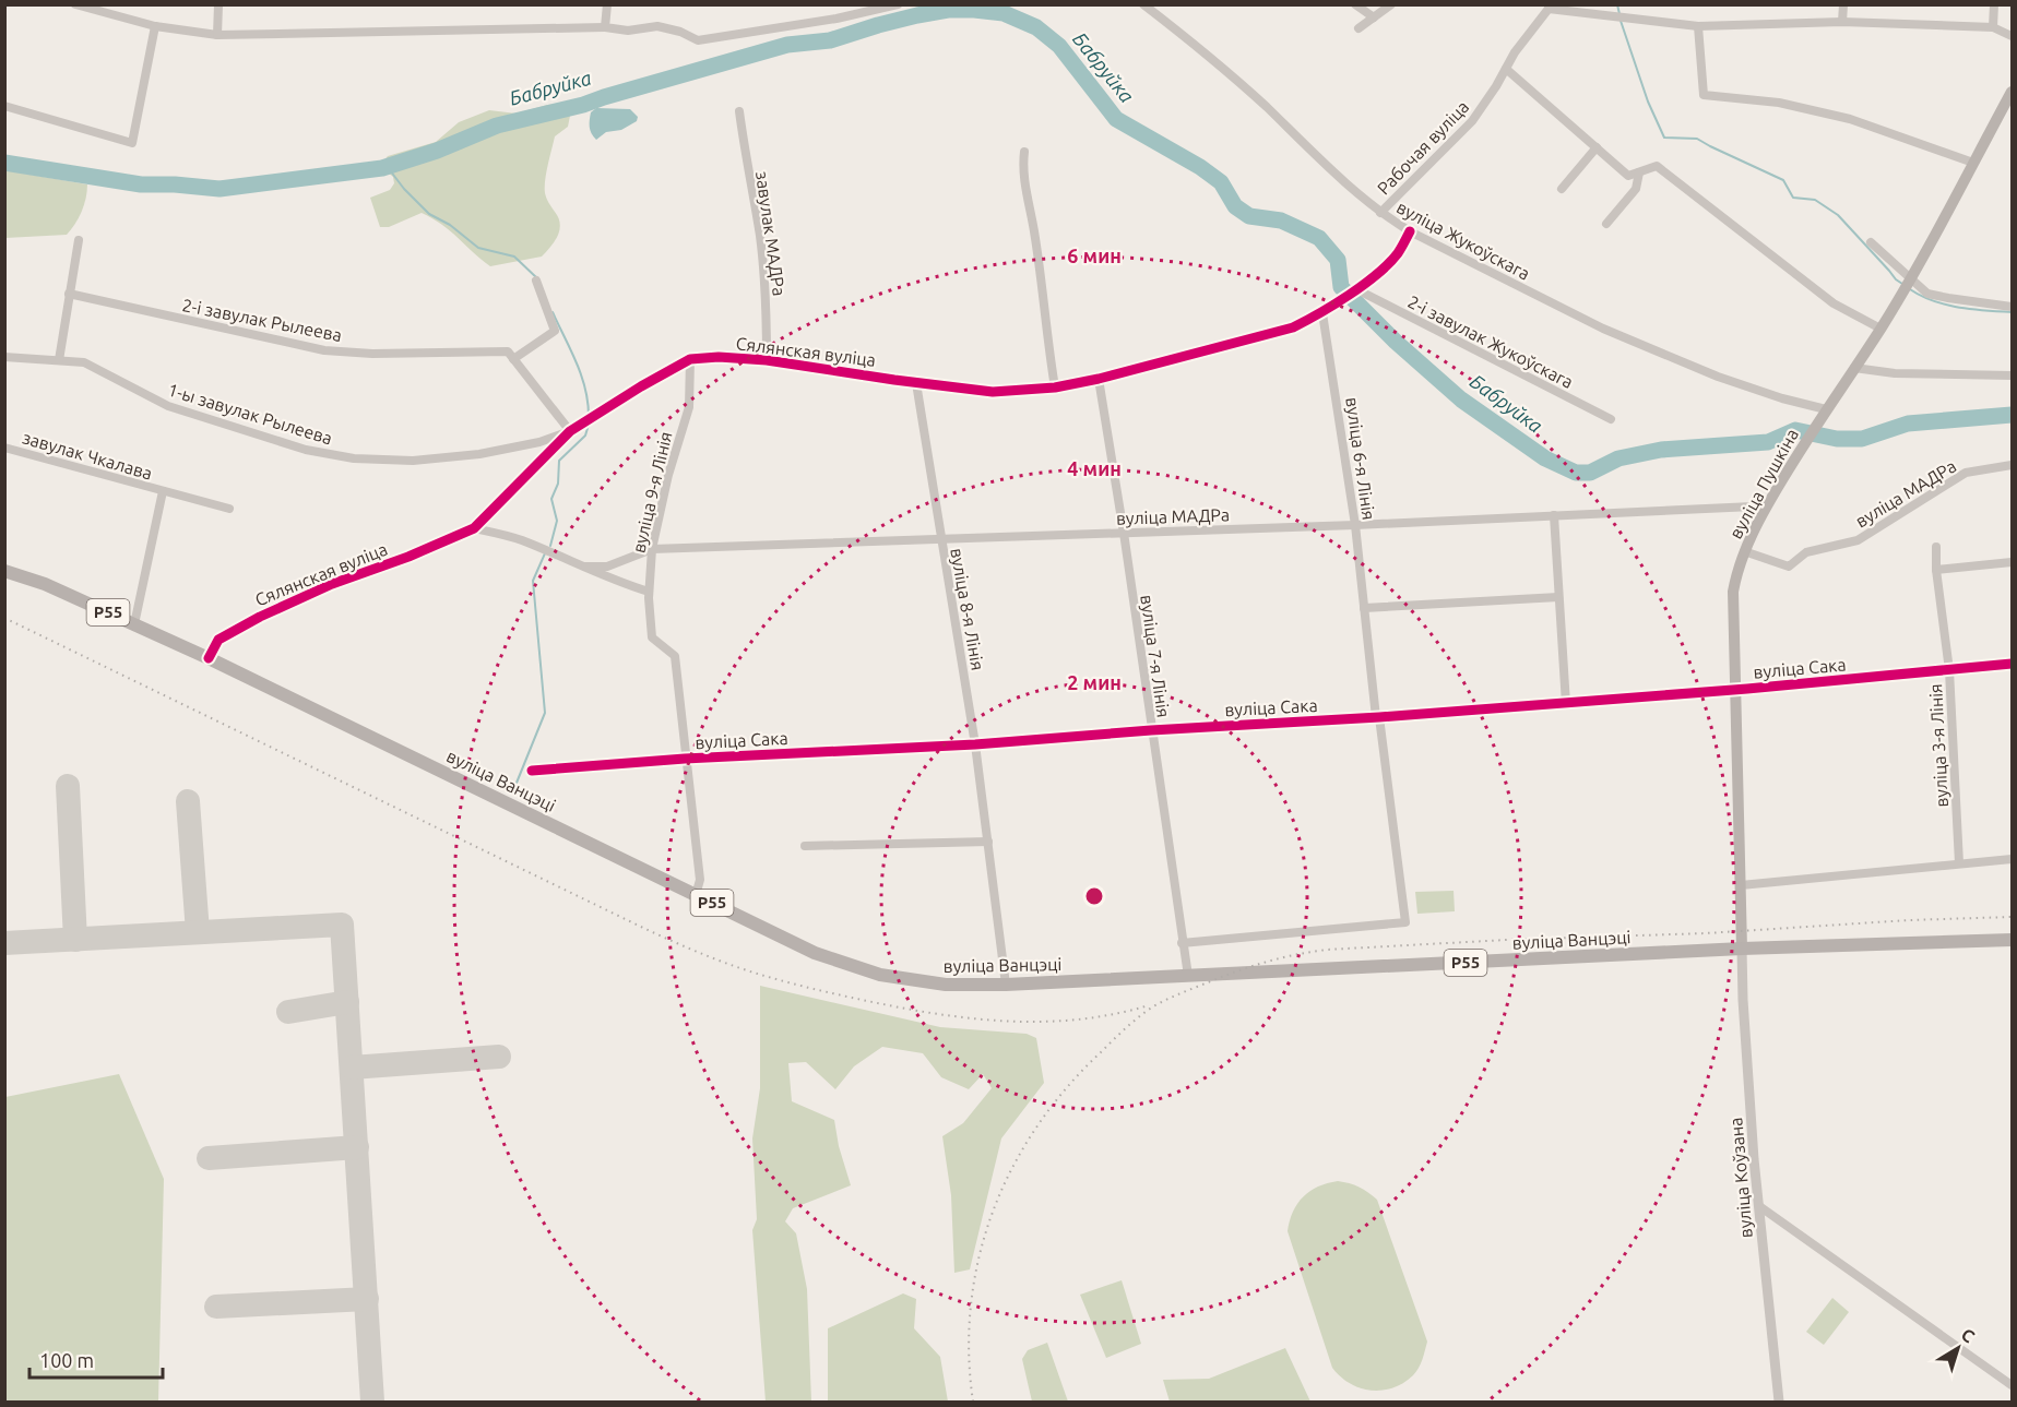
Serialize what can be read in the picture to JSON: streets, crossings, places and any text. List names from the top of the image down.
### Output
{
  "streets": {
    "main road": ["вуліца Пушкіна", "Р55", "вуліца Ванцэці"],
    "street": [
      "Рабочая вуліца",
      "завулак МАДРа",
      "вуліца Жукоўскага",
      "2-і завулак Рылеева",
      "2-і завулак Жукоўскага",
      "Сялянская вуліца",
      "1-ы завулак Рылеева",
      "завулак Чкалава",
      "вуліца 6-я Лінія",
      "вуліца 9-я Лінія",
      "вуліца МАДРа",
      "вуліца 8-я Лінія",
      "вуліца 7-я Лінія",
      "вуліца Сака",
      "вуліца 3-я Лінія",
      "вуліца Коўзана"
    ]
  },
  "crossings": [
    ["Рабочая вуліца", "вуліца Жукоўскага"],
    ["завулак МАДРа", "Сялянская вуліца"],
    ["вуліца Жукоўскага", "Сялянская вуліца"],
    ["вуліца Жукоўскага", "вуліца Пушкіна"],
    ["2-і завулак Жукоўскага", "Сялянская вуліца"],
    ["Сялянская вуліца", "1-ы завулак Рылеева"],
    ["Сялянская вуліца", "вуліца 6-я Лінія"],
    ["Сялянская вуліца", "вуліца 9-я Лінія"],
    ["Сялянская вуліца", "вуліца МАДРа"],
    ["Сялянская вуліца", "вуліца 8-я Лінія"],
    ["Сялянская вуліца", "вуліца 7-я Лінія"],
    ["Сялянская вуліца", "вуліца Ванцэці"],
    ["завулак Чкалава", "вуліца Ванцэці"],
    ["вуліца 6-я Лінія", "вуліца МАДРа"],
    ["вуліца 6-я Лінія", "вуліца 7-я Лінія"],
    ["вуліца 6-я Лінія", "вуліца Сака"],
    ["вуліца Пушкіна", "вуліца МАДРа"],
    ["вуліца Пушкіна", "вуліца Сака"],
    ["вуліца Пушкіна", "вуліца Ванцэці"],
    ["вуліца Пушкіна", "вуліца Коўзана"],
    ["вуліца 9-я Лінія", "вуліца МАДРа"],
    ["вуліца 9-я Лінія", "вуліца Сака"],
    ["вуліца 9-я Лінія", "вуліца Ванцэці"],
    ["вуліца МАДРа", "вуліца 8-я Лінія"],
    ["вуліца МАДРа", "вуліца 7-я Лінія"],
    ["вуліца 8-я Лінія", "вуліца Сака"],
    ["вуліца 8-я Лінія", "вуліца Ванцэці"],
    ["вуліца 7-я Лінія", "вуліца Сака"],
    ["вуліца 7-я Лінія", "вуліца Ванцэці"],
    ["вуліца Сака", "вуліца 3-я Лінія"],
    ["вуліца Ванцэці", "вуліца Коўзана"]
  ],
  "water": ["Бабруйка"],
  "scale_bar": "100 m",
  "north": "top right",
  "rings": ["6 мин", "4 мин", "2 мин"]
}
